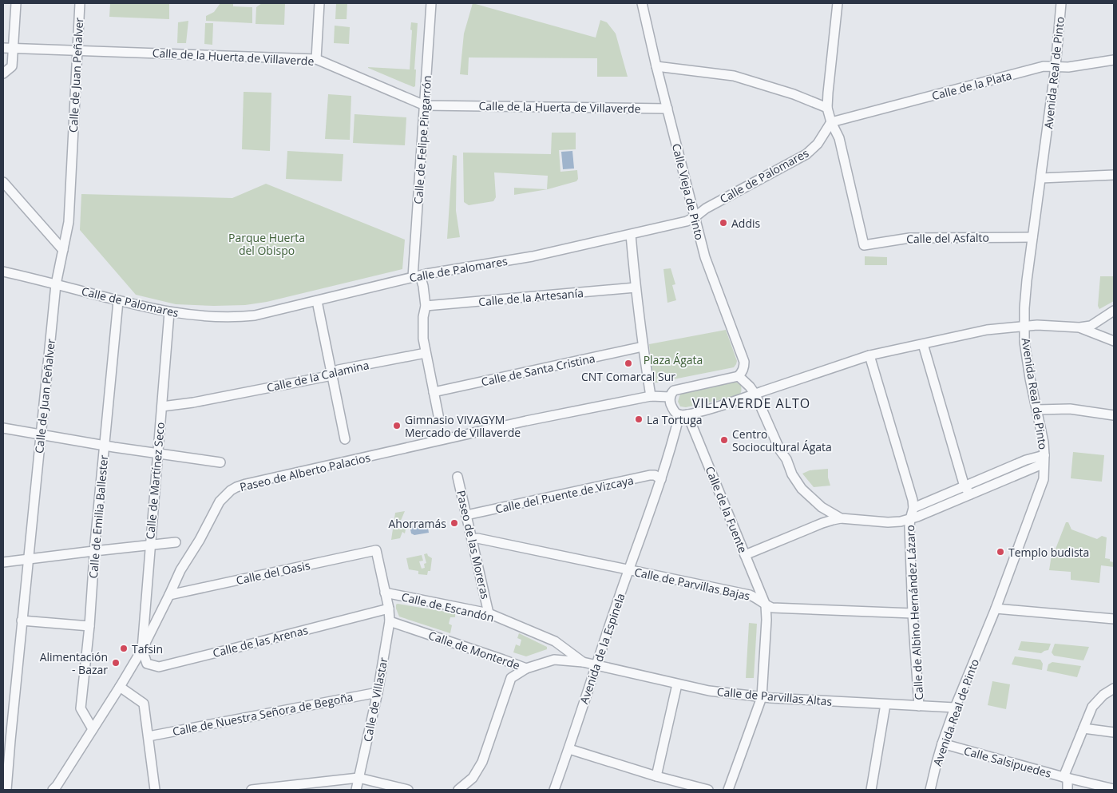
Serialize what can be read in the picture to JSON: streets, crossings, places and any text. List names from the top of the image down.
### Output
{
  "streets": {
    "street": [
      "Calle de la Huerta de Villaverde",
      "Avenida Real de Pinto",
      "Calle de Juan Peñalver",
      "Calle de la Plata",
      "Calle de Felipe Pingarrón",
      "Calle de Palomares",
      "Calle Vieja de Pinto",
      "Calle del Asfalto",
      "Calle de la Artesanía",
      "Calle de Santa Cristina",
      "Calle de la Calamina",
      "Paseo de Alberto Palacios",
      "Calle de Martínez Seco",
      "Calle del Puente de Vizcaya",
      "Calle de la Fuente",
      "Calle de Emilia Ballester",
      "Paseo de las Moreras",
      "Calle del Oasis",
      "Calle de Parvillas Bajas",
      "Calle de Escandón",
      "Calle de Albino Hernández Lázaro",
      "Calle de las Arenas",
      "Avenida de la Espinela",
      "Calle de Monterde",
      "Calle de Parvillas Altas",
      "Calle de Villastar",
      "Calle de Nuestra Señora de Begoña",
      "Calle Salsipuedes"
    ]
  },
  "crossings": [
    ["Calle de la Huerta de Villaverde", "Calle de Juan Peñalver"],
    ["Calle de la Huerta de Villaverde", "Calle de Felipe Pingarrón"],
    ["Calle de la Huerta de Villaverde", "Calle Vieja de Pinto"],
    ["Avenida Real de Pinto", "Calle de la Plata"],
    ["Avenida Real de Pinto", "Calle del Asfalto"],
    ["Avenida Real de Pinto", "Calle de Parvillas Altas"],
    ["Avenida Real de Pinto", "Calle Salsipuedes"],
    ["Calle de Juan Peñalver", "Calle de Palomares"],
    ["Calle de la Plata", "Calle de Palomares"],
    ["Calle de la Plata", "Calle del Asfalto"],
    ["Calle de Felipe Pingarrón", "Calle de Palomares"],
    ["Calle de Palomares", "Calle Vieja de Pinto"],
    ["Calle de Palomares", "Calle del Asfalto"],
    ["Calle de Palomares", "Calle de Martínez Seco"],
    ["Calle de Palomares", "Calle de Emilia Ballester"],
    ["Calle de la Calamina", "Calle de Martínez Seco"],
    ["Paseo de Alberto Palacios", "Calle de Martínez Seco"],
    ["Paseo de Alberto Palacios", "Calle de la Fuente"],
    ["Paseo de Alberto Palacios", "Calle de Emilia Ballester"],
    ["Paseo de Alberto Palacios", "Calle del Oasis"],
    ["Paseo de Alberto Palacios", "Calle de las Arenas"],
    ["Calle de Martínez Seco", "Calle de las Arenas"],
    ["Calle del Puente de Vizcaya", "Paseo de las Moreras"],
    ["Calle del Puente de Vizcaya", "Avenida de la Espinela"],
    ["Calle de la Fuente", "Calle de Parvillas Bajas"],
    ["Calle de la Fuente", "Avenida de la Espinela"],
    ["Paseo de las Moreras", "Calle de Parvillas Bajas"],
    ["Paseo de las Moreras", "Calle de Escandón"],
    ["Calle del Oasis", "Calle de Villastar"],
    ["Calle de Parvillas Bajas", "Calle de Albino Hernández Lázaro"],
    ["Calle de Parvillas Bajas", "Avenida de la Espinela"],
    ["Calle de Escandón", "Avenida de la Espinela"],
    ["Calle de Escandón", "Calle de Monterde"],
    ["Calle de Escandón", "Calle de Parvillas Altas"],
    ["Calle de Escandón", "Calle de Villastar"],
    ["Calle de Albino Hernández Lázaro", "Calle de Parvillas Altas"],
    ["Calle de las Arenas", "Calle de Villastar"],
    ["Avenida de la Espinela", "Calle de Parvillas Altas"],
    ["Calle de Monterde", "Calle de Villastar"],
    ["Calle de Villastar", "Calle de Nuestra Señora de Begoña"]
  ],
  "districts": ["VILLAVERDE ALTO"],
  "parks": ["Parque Huerta del Obispo", "Plaza Ágata"],
  "places": [
    "Addis",
    "CNT Comarcal Sur",
    "La Tortuga",
    "Gimnasio VIVAGYM Mercado de Villaverde",
    "Centro Sociocultural Ágata",
    "Ahorramás",
    "Templo budista",
    "Tafsin",
    "Alimentación - Bazar"
  ]
}
